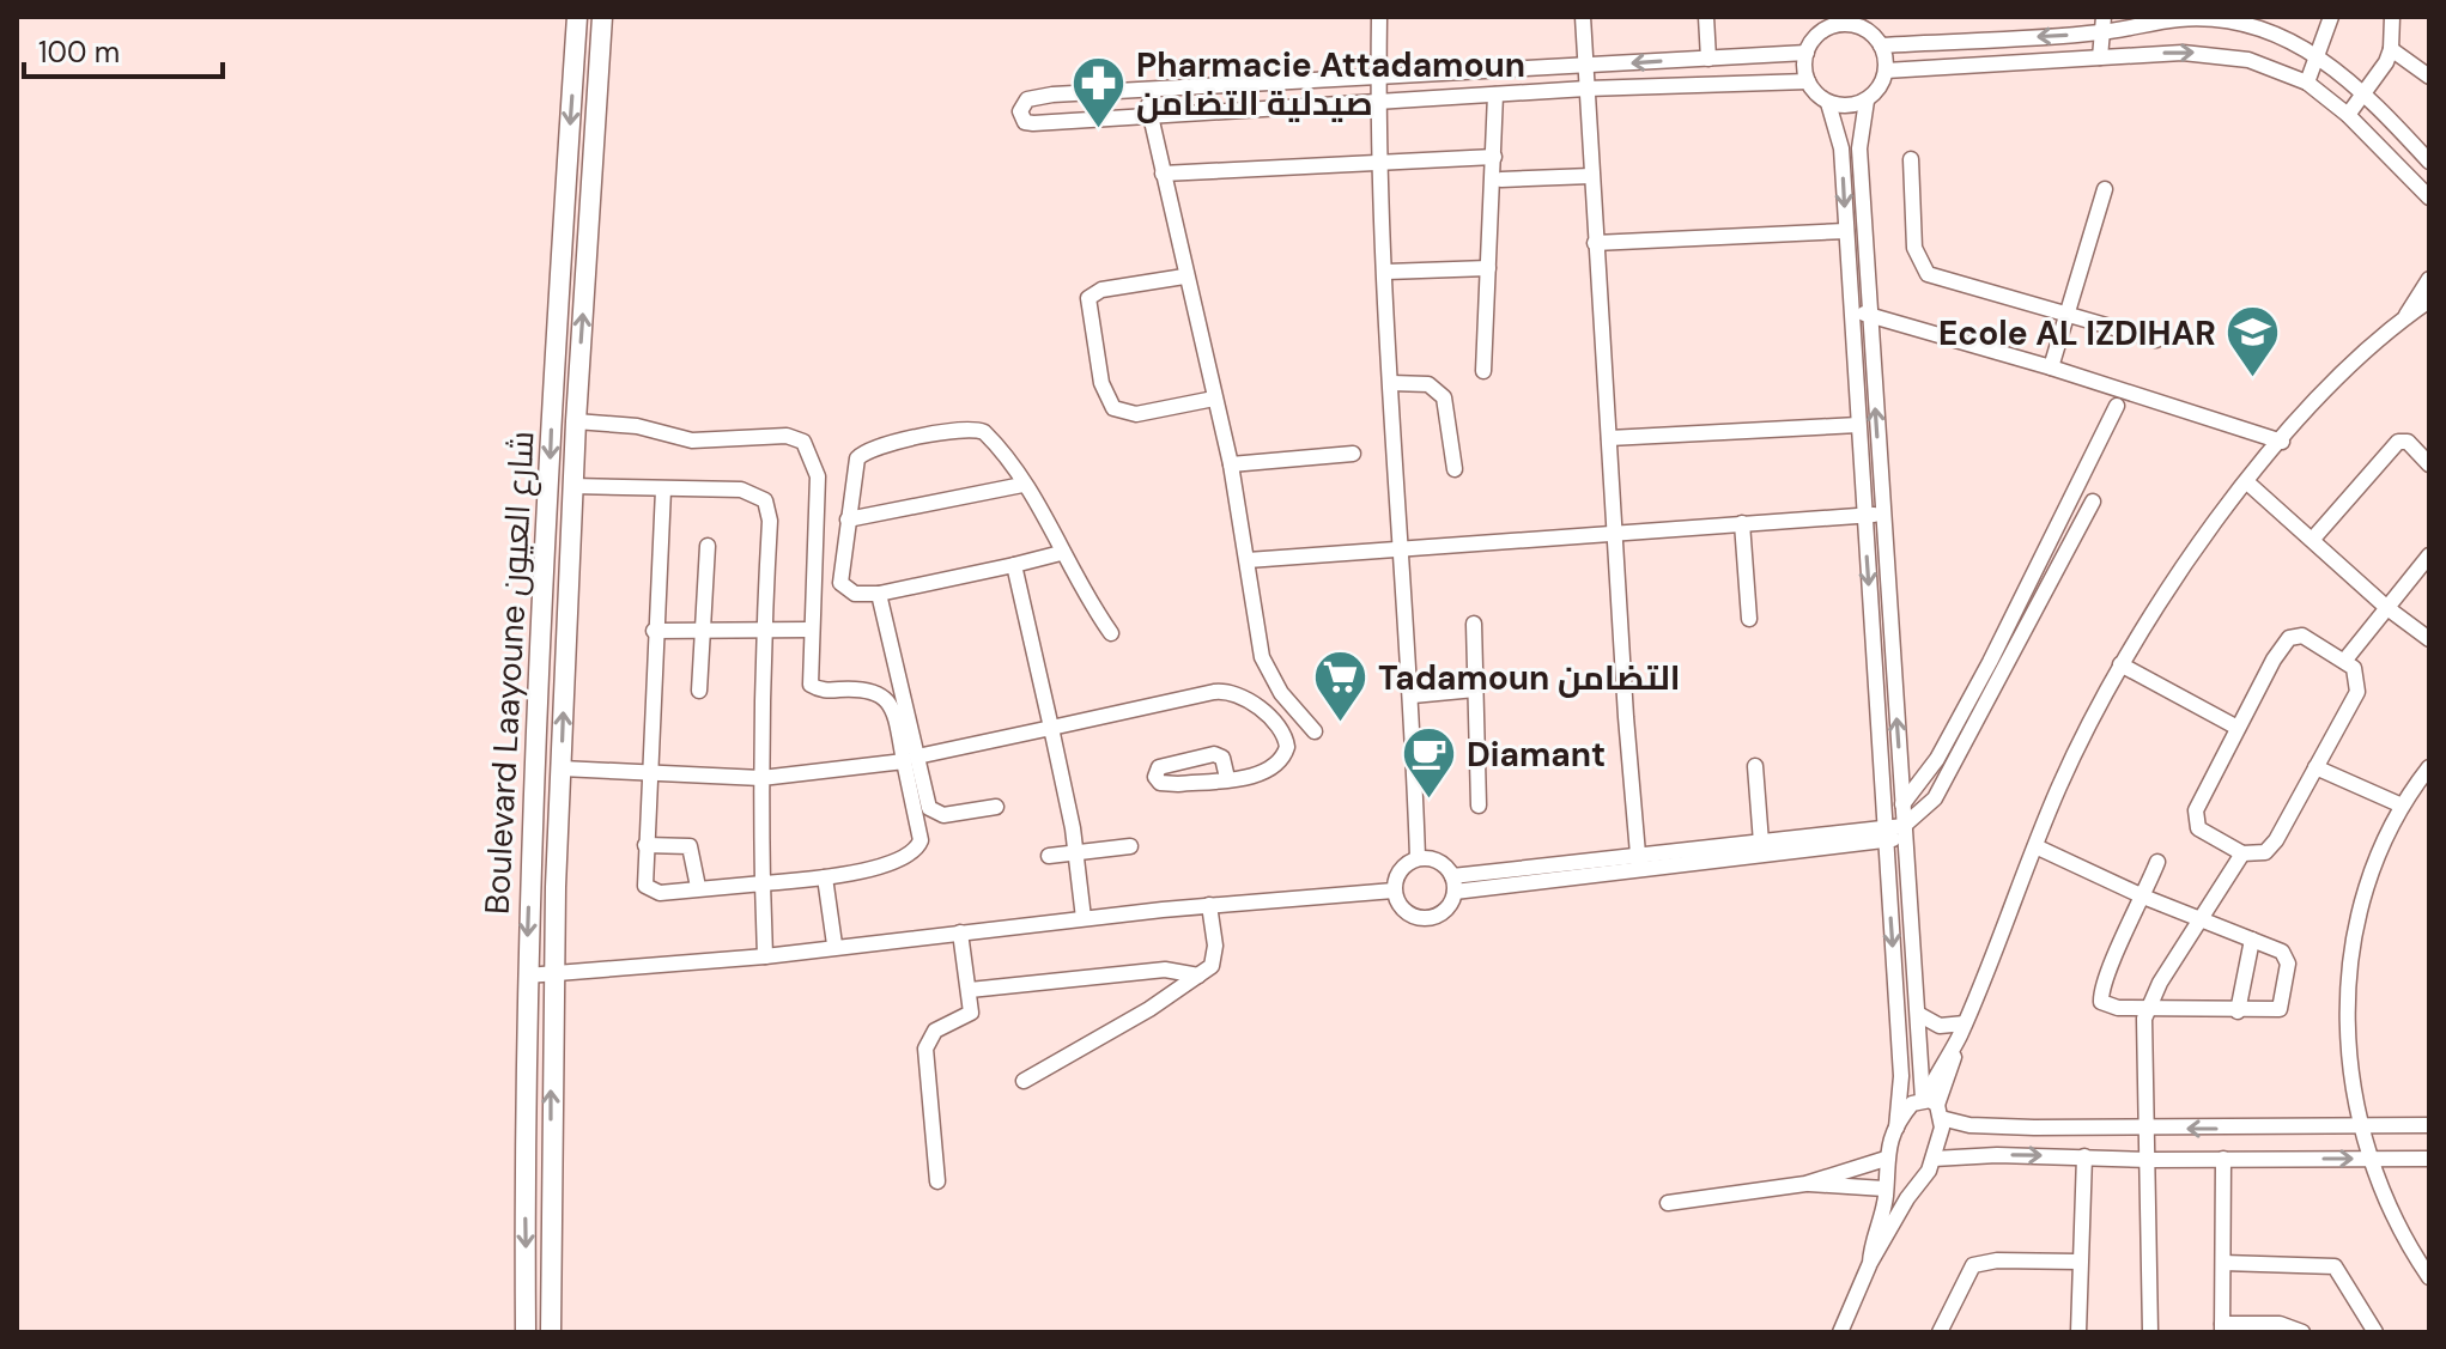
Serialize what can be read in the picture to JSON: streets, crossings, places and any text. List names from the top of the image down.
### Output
{
  "streets": {
    "street": ["Boulevard Laayoune شارع العيون"]
  },
  "places": {
    "pharmacy": ["Pharmacie Attadamoun صيدلية التضامن"],
    "school or university": ["Ecole AL IZDIHAR"],
    "supermarket": ["Tadamoun التضامن"],
    "cafe": ["Diamant"]
  },
  "scale_bar": "100 m"
}
